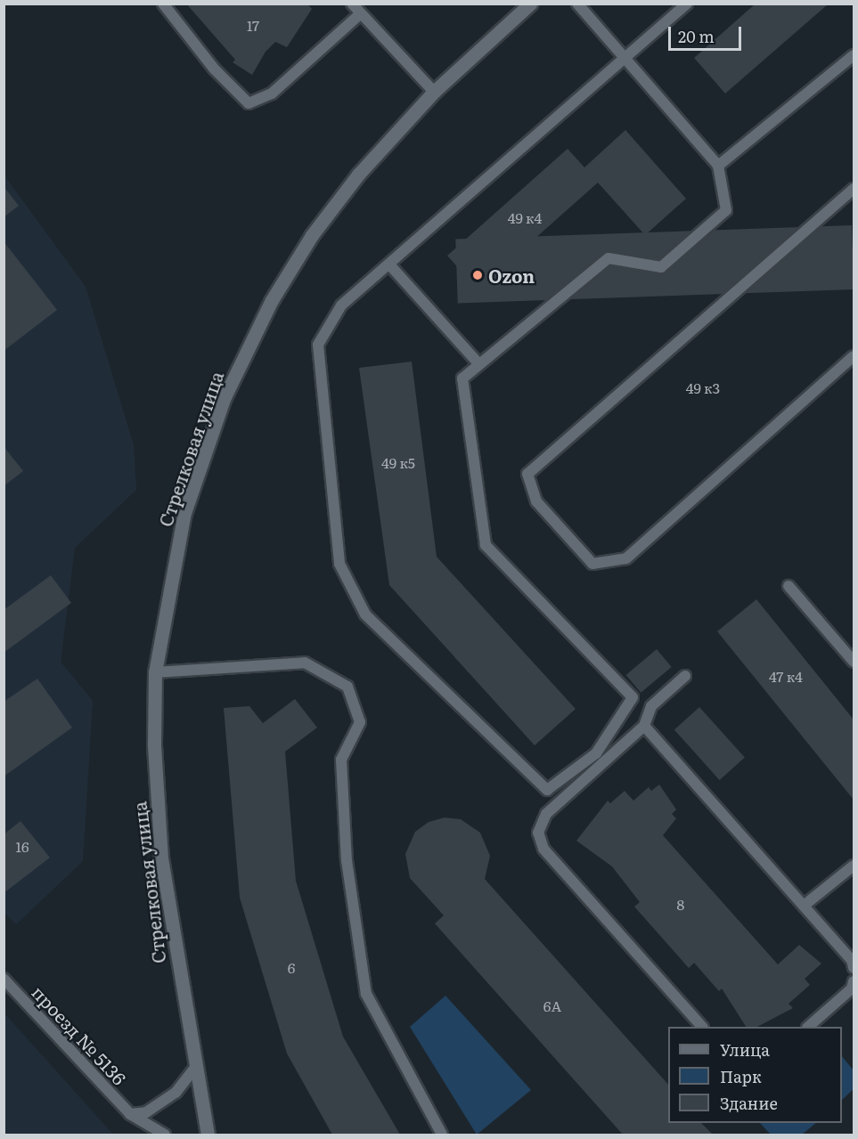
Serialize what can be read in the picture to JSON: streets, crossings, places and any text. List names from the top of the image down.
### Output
{
  "streets": {
    "street": ["Стрелковая улица"],
    "lane": ["проезд № 5136"]
  },
  "places": ["Ozon"],
  "house_numbers": [
    "17",
    "49 к4",
    "49 к3",
    "49 к5",
    "47 к4",
    "16",
    "8",
    "6",
    "6А"
  ],
  "legend": ["Улица", "Парк", "Здание"],
  "scale_bar": "20 m"
}
